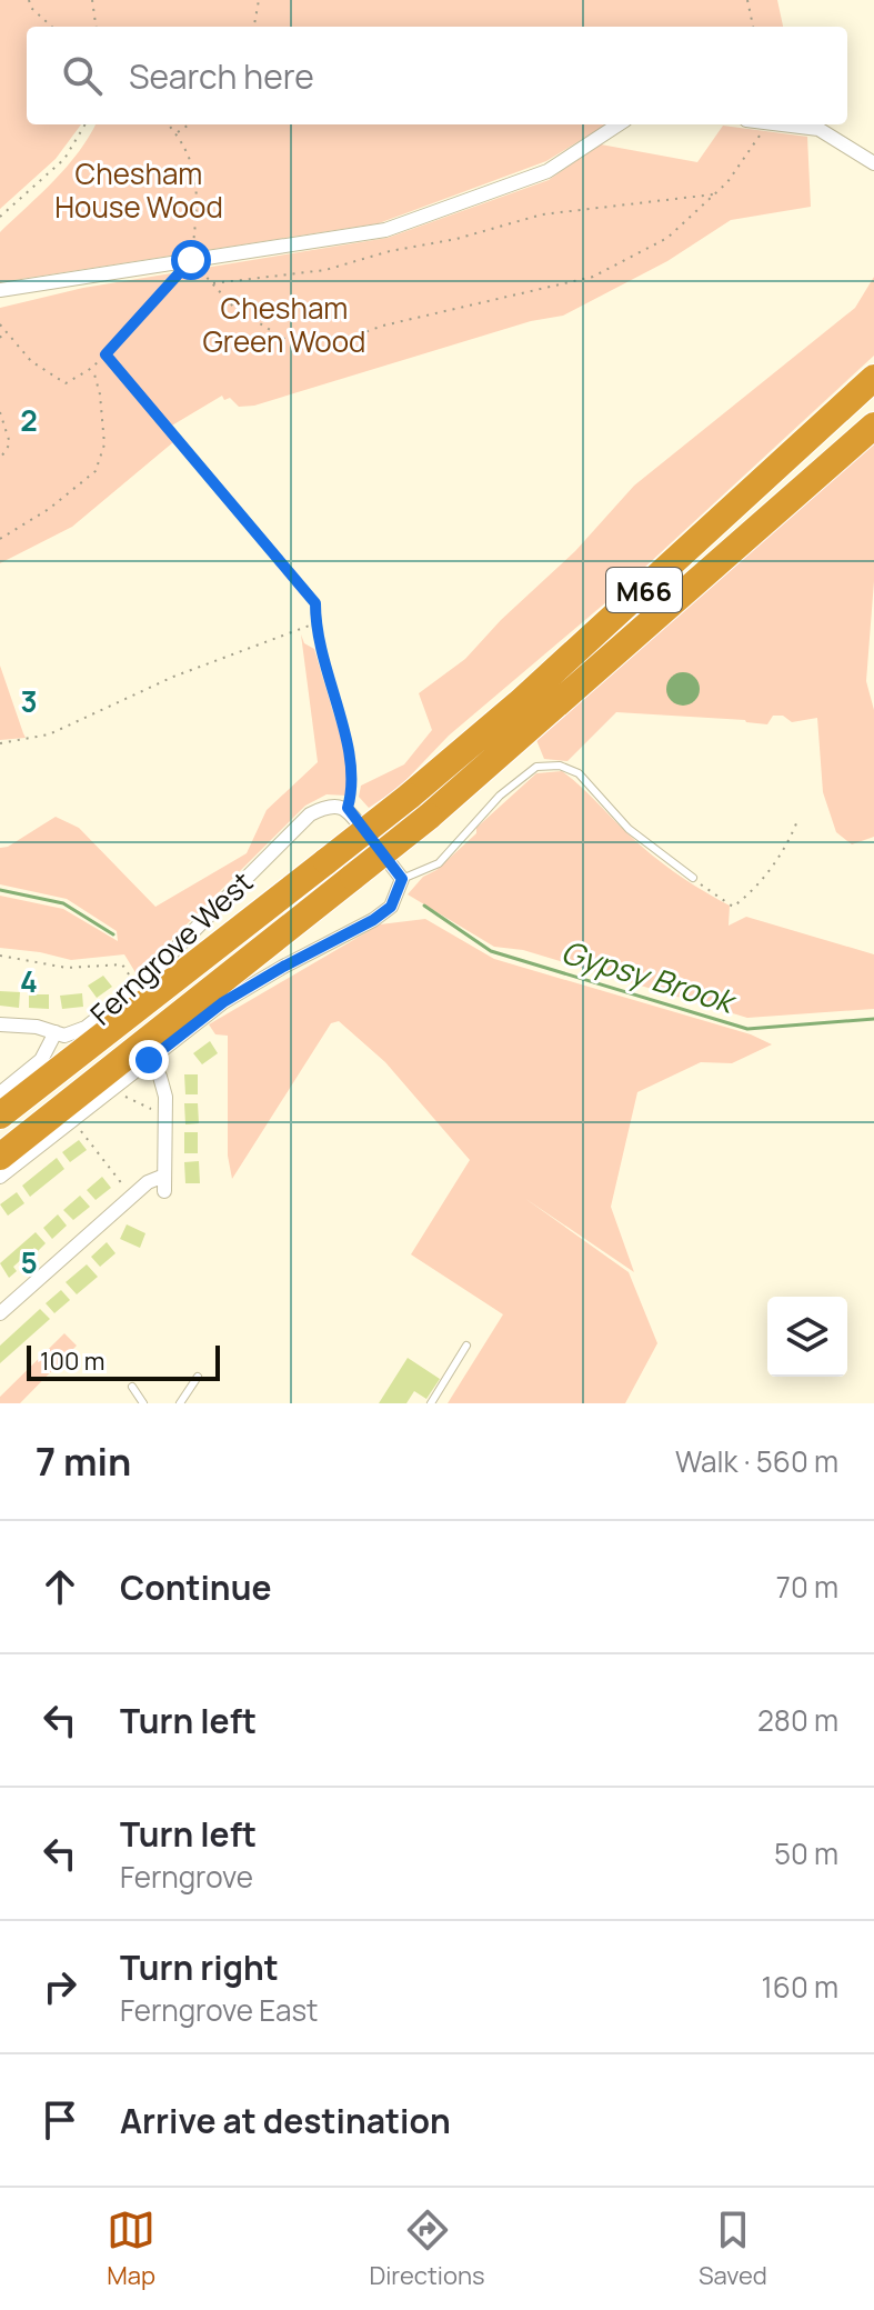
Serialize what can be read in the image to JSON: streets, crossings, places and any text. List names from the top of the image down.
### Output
{
  "streets": {
    "highway": ["M66"],
    "street": ["Ferngrove West"]
  },
  "water": ["Gypsy Brook"],
  "parks": ["Chesham House Wood", "Chesham Green Wood"],
  "scale_bar": "100 m",
  "page": {
    "search": "Search here",
    "scale": "100 m",
    "heading": ["7 min", "Walk · 560 m"],
    "list": [
      ["Continue", "70 m"],
      ["Turn left", "280 m"],
      ["Turn left", "Ferngrove", "50 m"],
      ["Turn right", "Ferngrove East", "160 m"],
      "Arrive at destination"
    ],
    "nav": ["Map", "Directions", "Saved"]
  },
  "grid": {
    "rows": [
      "2",
      "3",
      "4",
      "5"
    ]
  }
}
